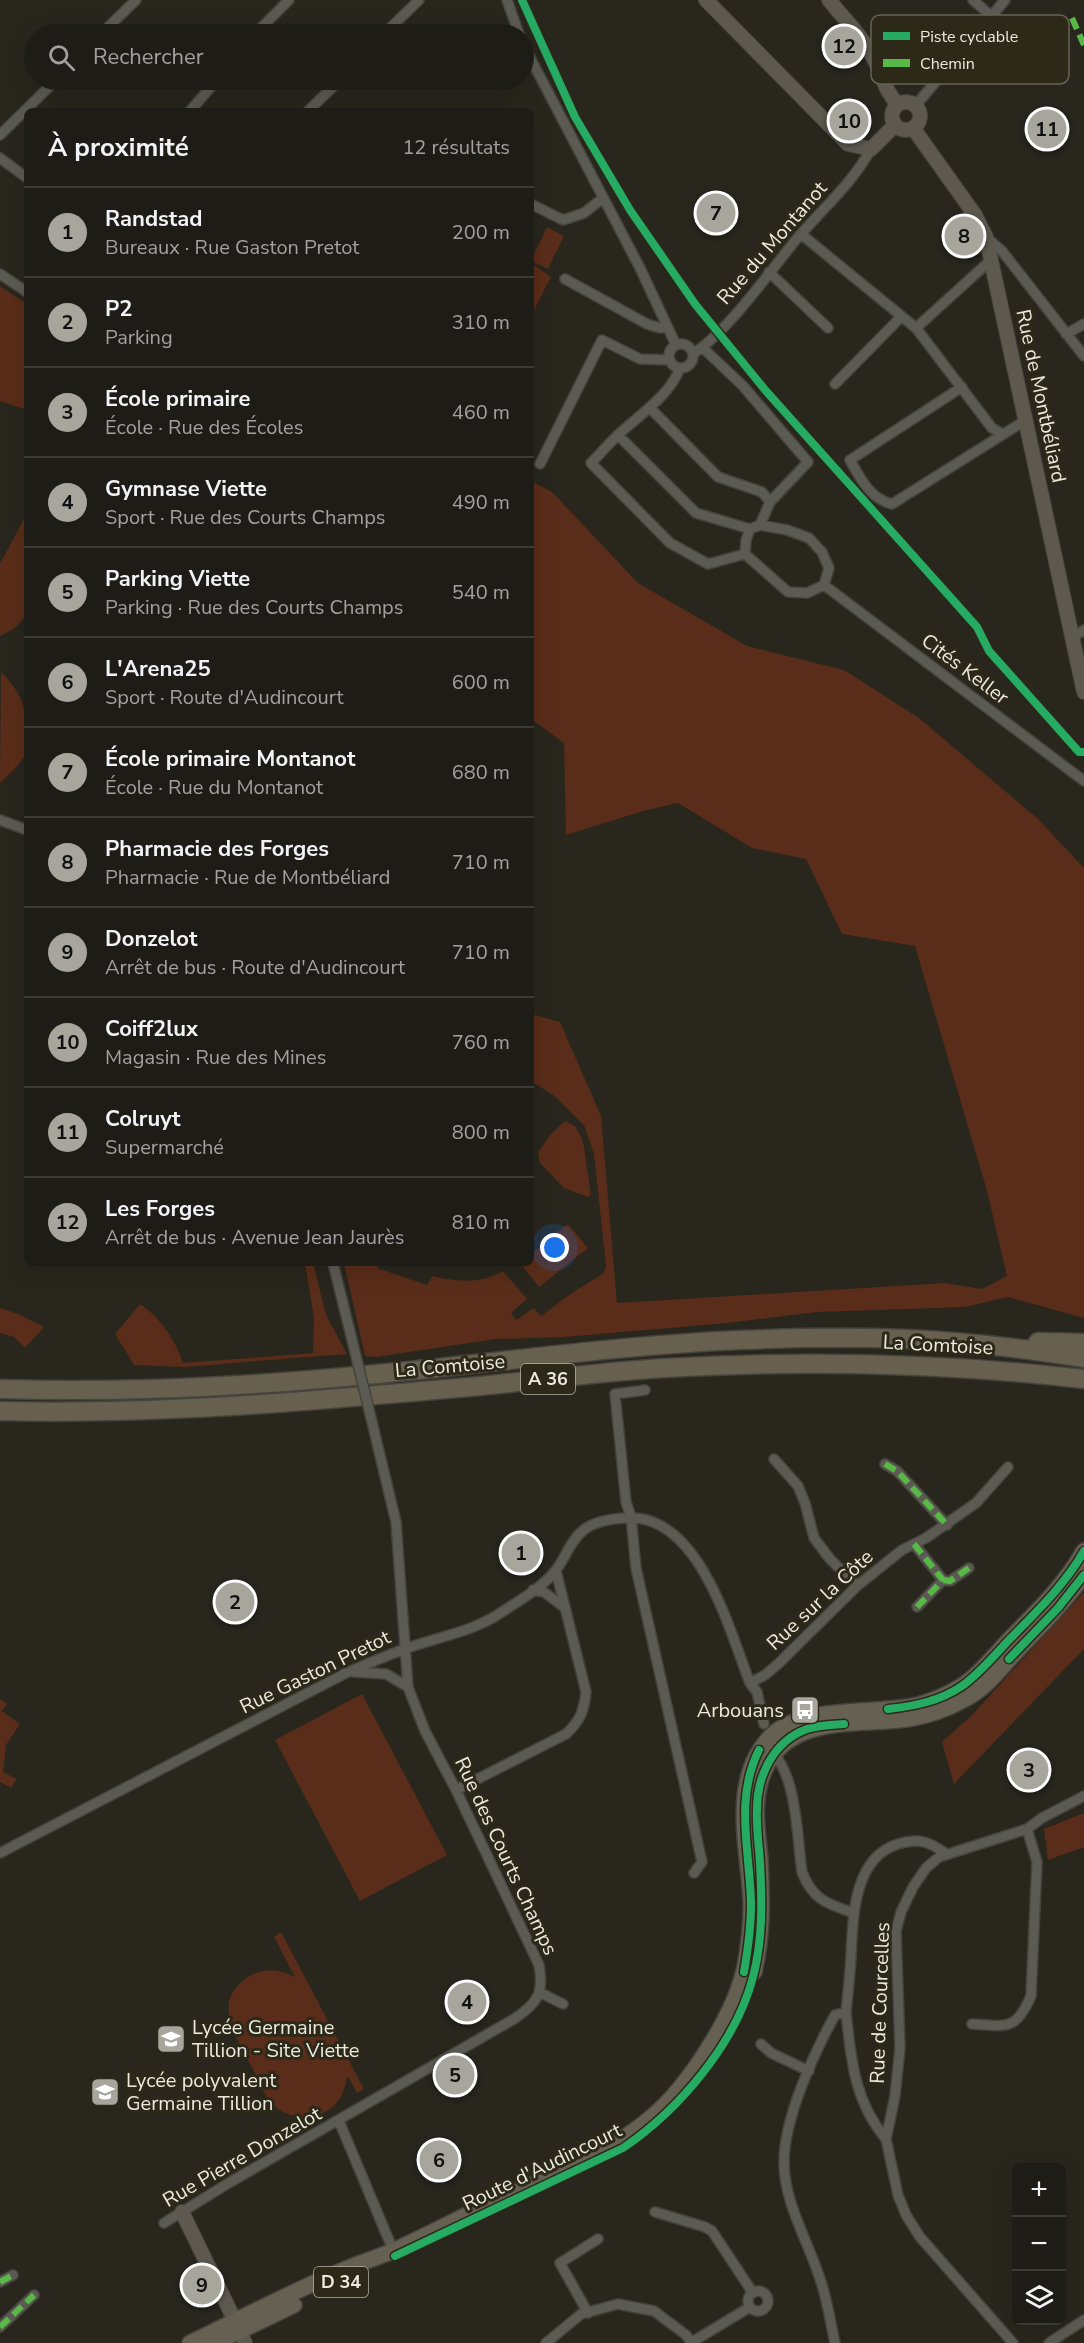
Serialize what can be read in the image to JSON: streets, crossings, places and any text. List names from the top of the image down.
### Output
{
  "streets": {
    "highway": ["La Comtoise", "A 36"],
    "main road": ["Route d'Audincourt", "D 34"],
    "street": [
      "Rue du Montanot",
      "Rue de Montbéliard",
      "Cités Keller",
      "Rue sur la Côte",
      "Rue Gaston Pretot",
      "Rue des Courts Champs",
      "Rue de Courcelles",
      "Rue Pierre Donzelot"
    ]
  },
  "crossings": [
    ["Rue Gaston Pretot", "Rue des Courts Champs"],
    ["Route d'Audincourt", "D 34"]
  ],
  "places": {
    "bus stop": ["Arbouans"],
    "school or university": ["Lycée Germaine Tillion - Site Viette", "Lycée polyvalent Germaine Tillion"]
  },
  "legend": ["Piste cyclable", "Chemin"],
  "page": {
    "pins": [
      "12",
      "10",
      "11",
      "7",
      "8",
      "1",
      "2",
      "3",
      "4",
      "5",
      "6",
      "9"
    ],
    "search": "Rechercher",
    "heading": ["À proximité", "12 résultats"],
    "list": [
      {
        "mark": "1",
        "name": "Randstad",
        "note": "Bureaux · Rue Gaston Pretot",
        "value": "200 m"
      },
      {
        "mark": "2",
        "name": "P2",
        "note": "Parking",
        "value": "310 m"
      },
      {
        "mark": "3",
        "name": "École primaire",
        "note": "École · Rue des Écoles",
        "value": "460 m"
      },
      {
        "mark": "4",
        "name": "Gymnase Viette",
        "note": "Sport · Rue des Courts Champs",
        "value": "490 m"
      },
      {
        "mark": "5",
        "name": "Parking Viette",
        "note": "Parking · Rue des Courts Champs",
        "value": "540 m"
      },
      {
        "mark": "6",
        "name": "L'Arena25",
        "note": "Sport · Route d'Audincourt",
        "value": "600 m"
      },
      {
        "mark": "7",
        "name": "École primaire Montanot",
        "note": "École · Rue du Montanot",
        "value": "680 m"
      },
      {
        "mark": "8",
        "name": "Pharmacie des Forges",
        "note": "Pharmacie · Rue de Montbéliard",
        "value": "710 m"
      },
      {
        "mark": "9",
        "name": "Donzelot",
        "note": "Arrêt de bus · Route d'Audincourt",
        "value": "710 m"
      },
      {
        "mark": "10",
        "name": "Coiff2lux",
        "note": "Magasin · Rue des Mines",
        "value": "760 m"
      },
      {
        "mark": "11",
        "name": "Colruyt",
        "note": "Supermarché",
        "value": "800 m"
      },
      {
        "mark": "12",
        "name": "Les Forges",
        "note": "Arrêt de bus · Avenue Jean Jaurès",
        "value": "810 m"
      }
    ],
    "map_buttons": ["+", "−"]
  }
}
